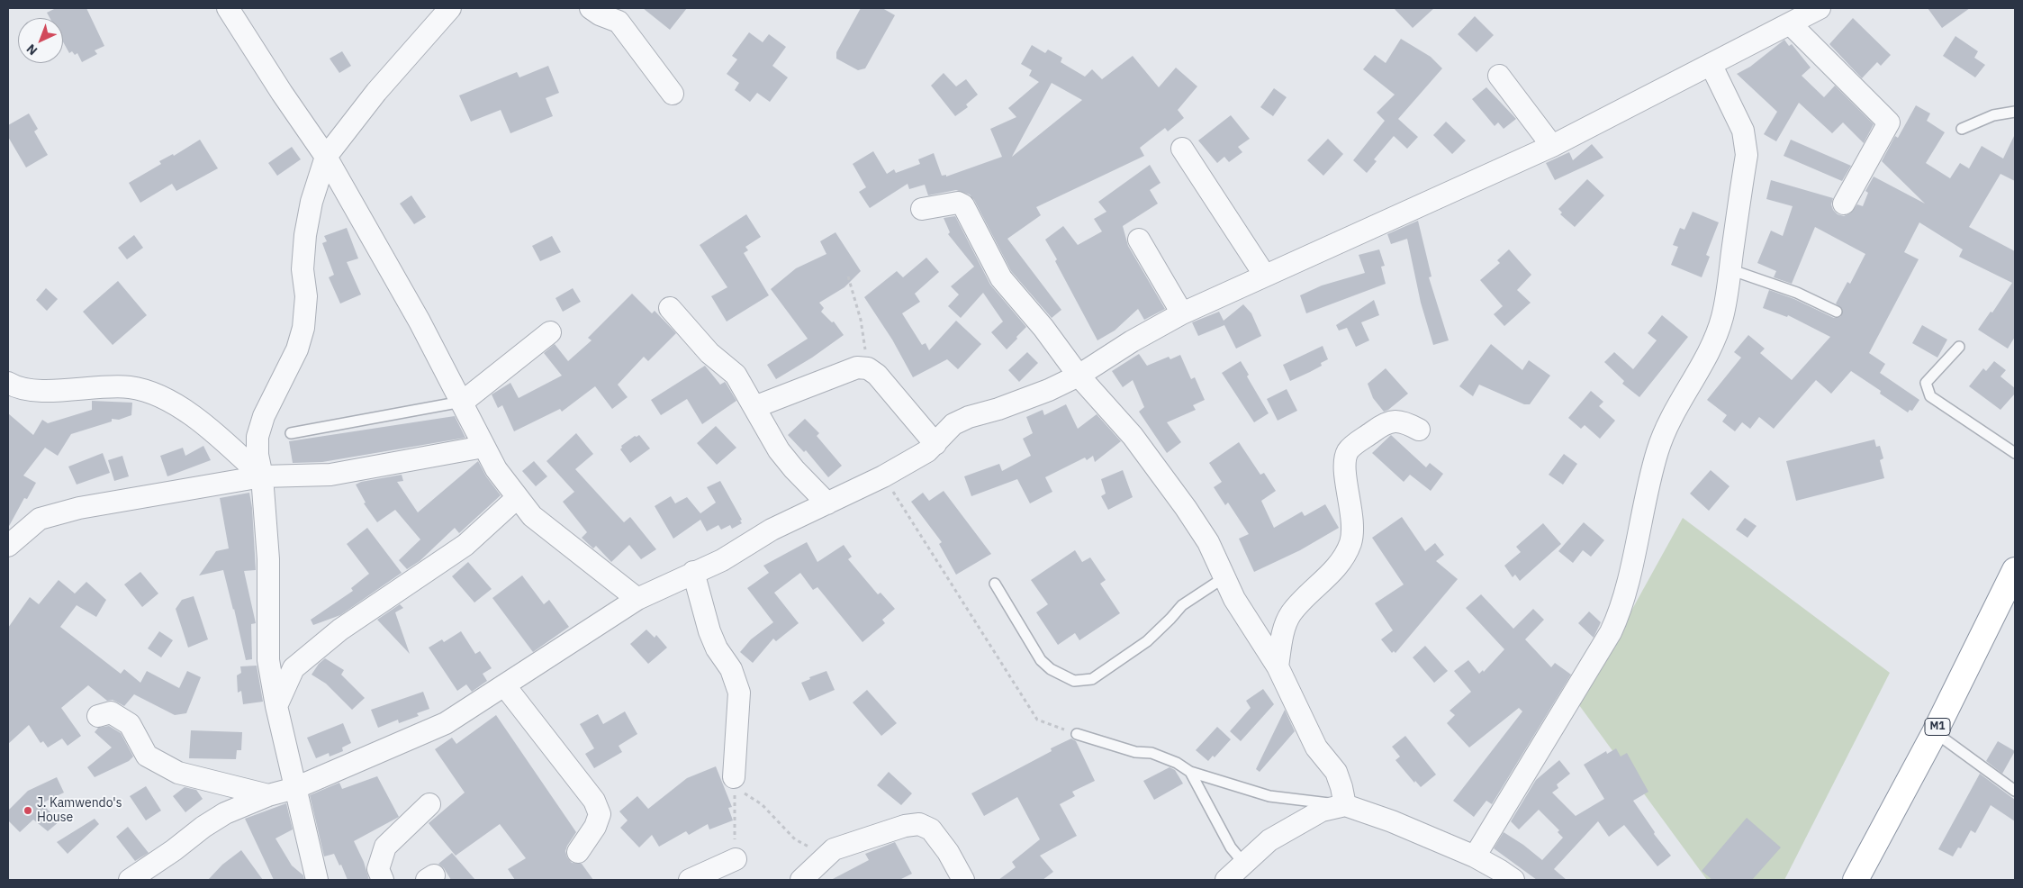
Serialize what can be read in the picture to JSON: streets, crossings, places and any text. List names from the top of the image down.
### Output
{
  "streets": {
    "highway": ["M1"]
  },
  "places": ["J. Kamwendo's House"],
  "north": "bottom left"
}
